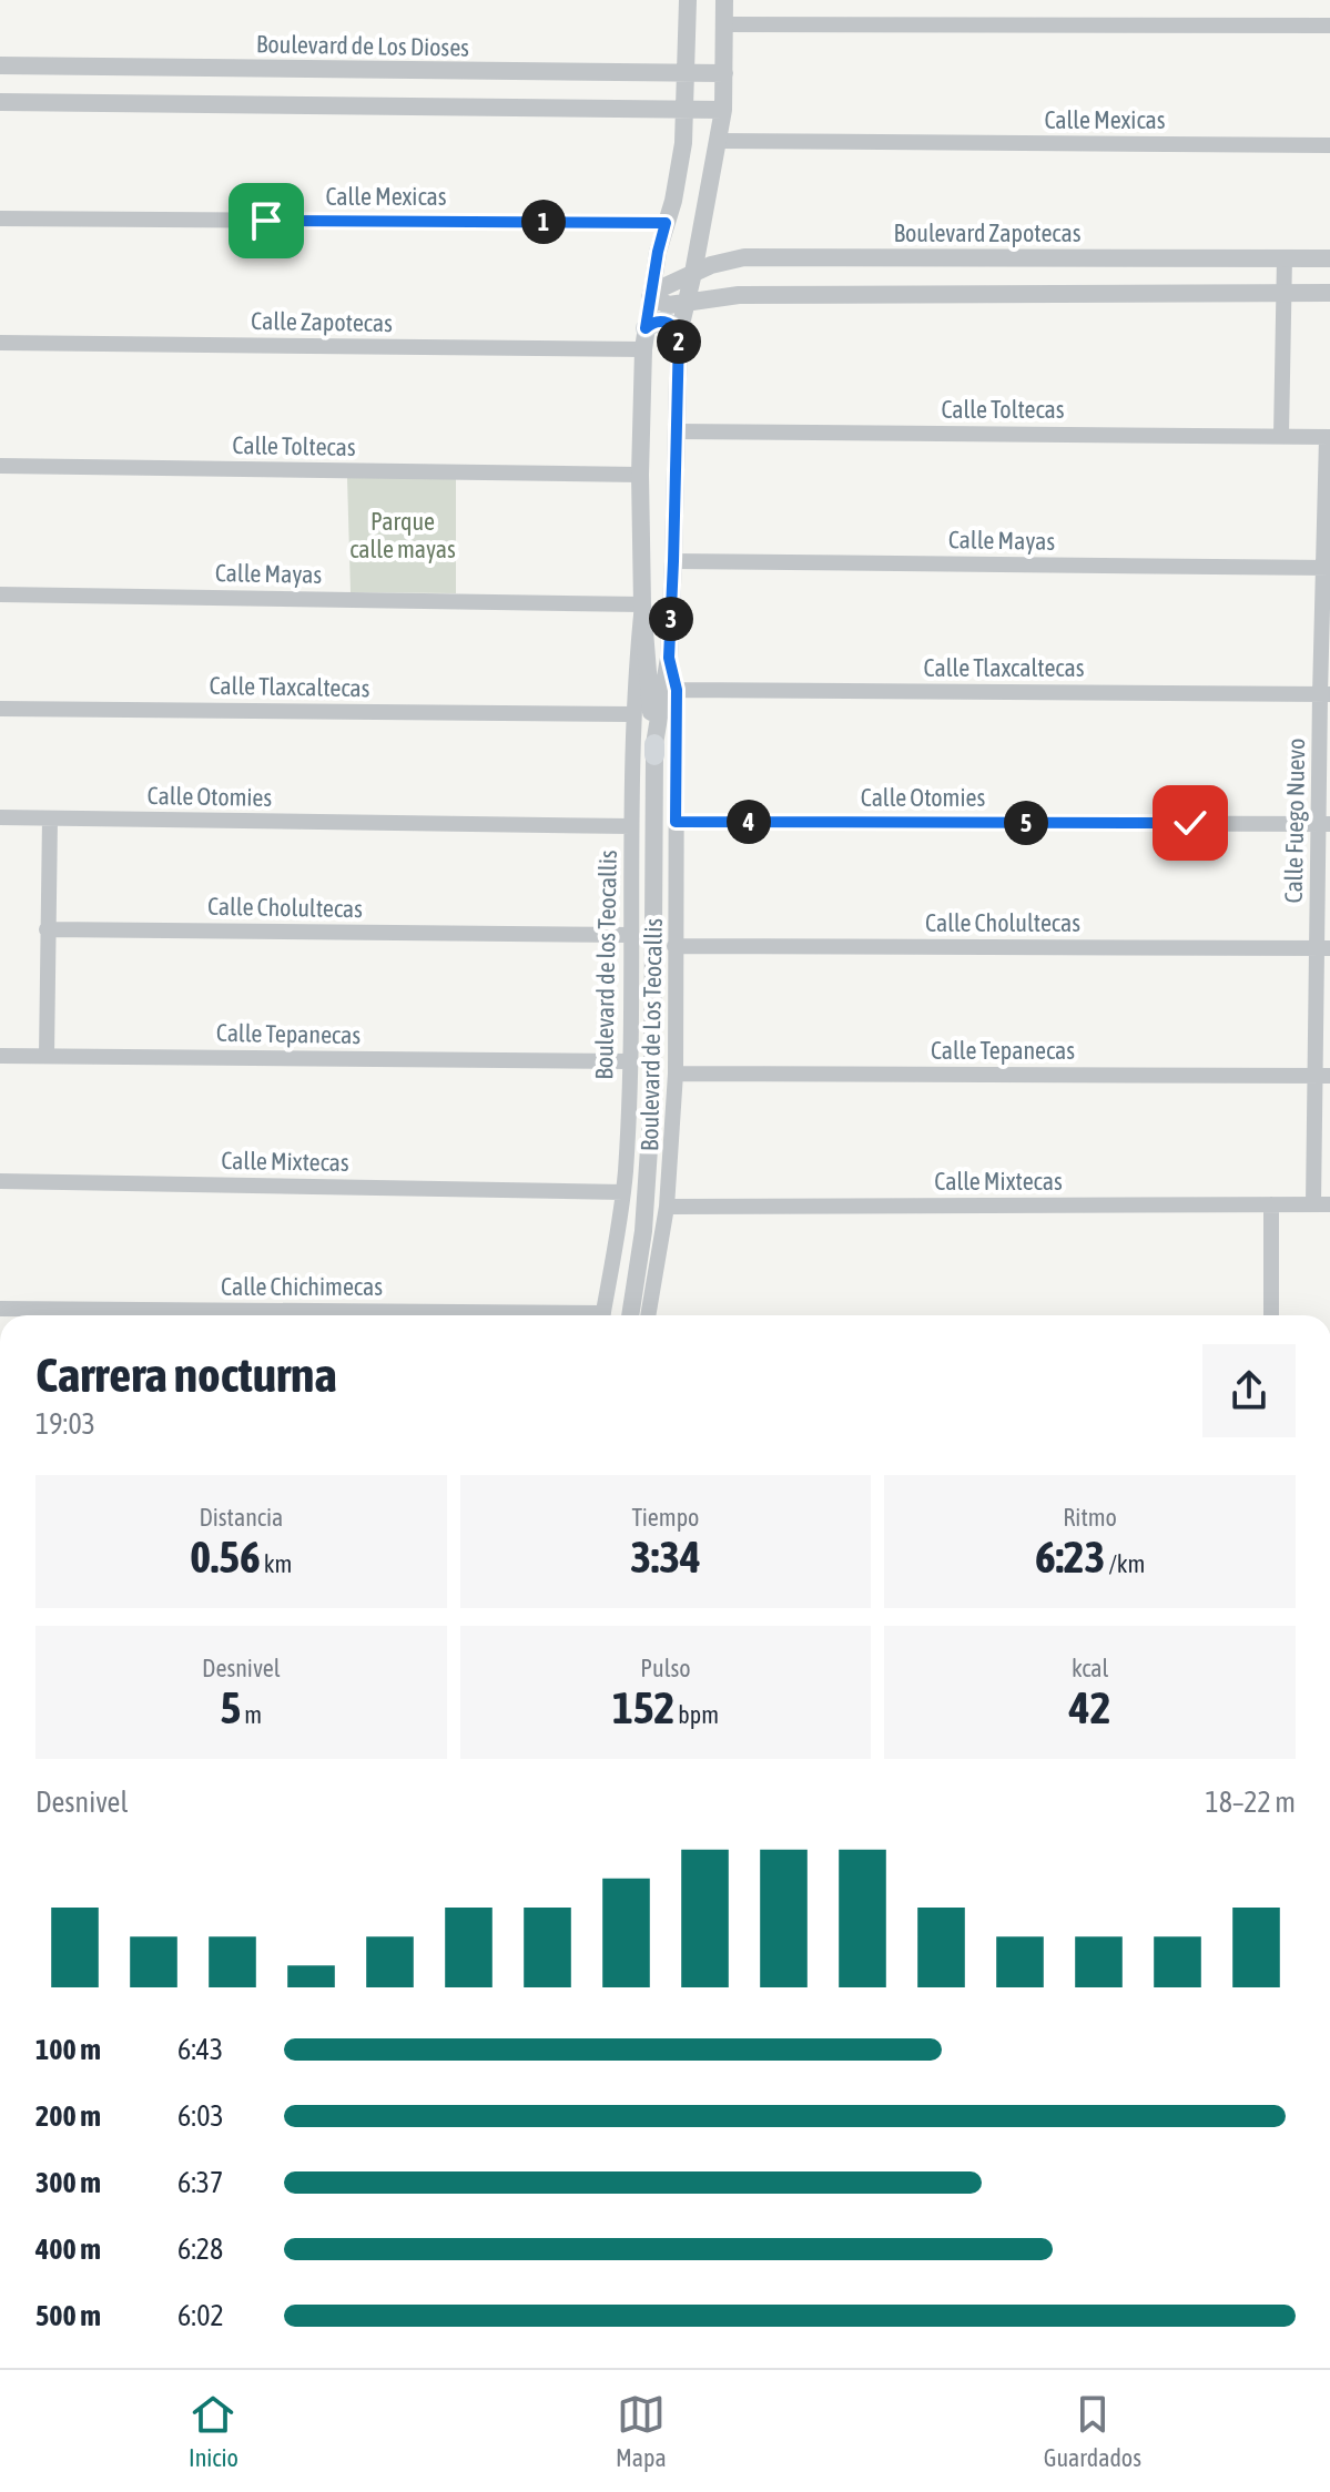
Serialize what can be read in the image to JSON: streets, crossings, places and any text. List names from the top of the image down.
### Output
{
  "streets": {
    "street": [
      "Boulevard de Los Dioses",
      "Calle Mexicas",
      "Boulevard Zapotecas",
      "Calle Zapotecas",
      "Calle Toltecas",
      "Calle Mayas",
      "Calle Tlaxcaltecas",
      "Calle Otomies",
      "Calle Fuego Nuevo",
      "Calle Cholultecas",
      "Boulevard de los Teocallis",
      "Calle Tepanecas",
      "Boulevard de Los Teocallis",
      "Calle Mixtecas",
      "Calle Chichimecas"
    ]
  },
  "crossings": [
    ["Boulevard de Los Dioses", "Boulevard de Los Teocallis"],
    ["Calle Mexicas", "Boulevard de Los Teocallis"],
    ["Boulevard Zapotecas", "Boulevard de Los Teocallis"],
    ["Calle Zapotecas", "Boulevard de Los Teocallis"],
    ["Calle Toltecas", "Calle Fuego Nuevo"],
    ["Calle Toltecas", "Boulevard de Los Teocallis"],
    ["Calle Mayas", "Calle Fuego Nuevo"],
    ["Calle Mayas", "Boulevard de los Teocallis"],
    ["Calle Mayas", "Boulevard de Los Teocallis"],
    ["Calle Tlaxcaltecas", "Calle Fuego Nuevo"],
    ["Calle Tlaxcaltecas", "Boulevard de los Teocallis"],
    ["Calle Otomies", "Calle Fuego Nuevo"],
    ["Calle Otomies", "Boulevard de los Teocallis"],
    ["Calle Fuego Nuevo", "Calle Cholultecas"],
    ["Calle Fuego Nuevo", "Calle Tepanecas"],
    ["Calle Fuego Nuevo", "Calle Mixtecas"],
    ["Calle Cholultecas", "Boulevard de los Teocallis"],
    ["Boulevard de los Teocallis", "Calle Tepanecas"],
    ["Boulevard de los Teocallis", "Boulevard de Los Teocallis"],
    ["Boulevard de los Teocallis", "Calle Mixtecas"]
  ],
  "parks": ["Parque calle mayas"],
  "page": {
    "pins": [
      "1",
      "2",
      "3",
      "4",
      "5"
    ],
    "heading": ["Carrera nocturna", "19:03"],
    "stats": [
      ["Distancia", "0.56 km"],
      ["Tiempo", "3:34"],
      ["Ritmo", "6:23 /km"],
      ["Desnivel", "5 m"],
      ["Pulso", "152 bpm"],
      ["kcal", "42"]
    ],
    "chart": ["Desnivel", "18–22 m"],
    "list": [
      {
        "name": "100 m",
        "note": "6:43"
      },
      {
        "name": "200 m",
        "note": "6:03"
      },
      {
        "name": "300 m",
        "note": "6:37"
      },
      {
        "name": "400 m",
        "note": "6:28"
      },
      {
        "name": "500 m",
        "note": "6:02"
      }
    ],
    "tabs": ["Inicio", "Mapa", "Guardados"]
  }
}
